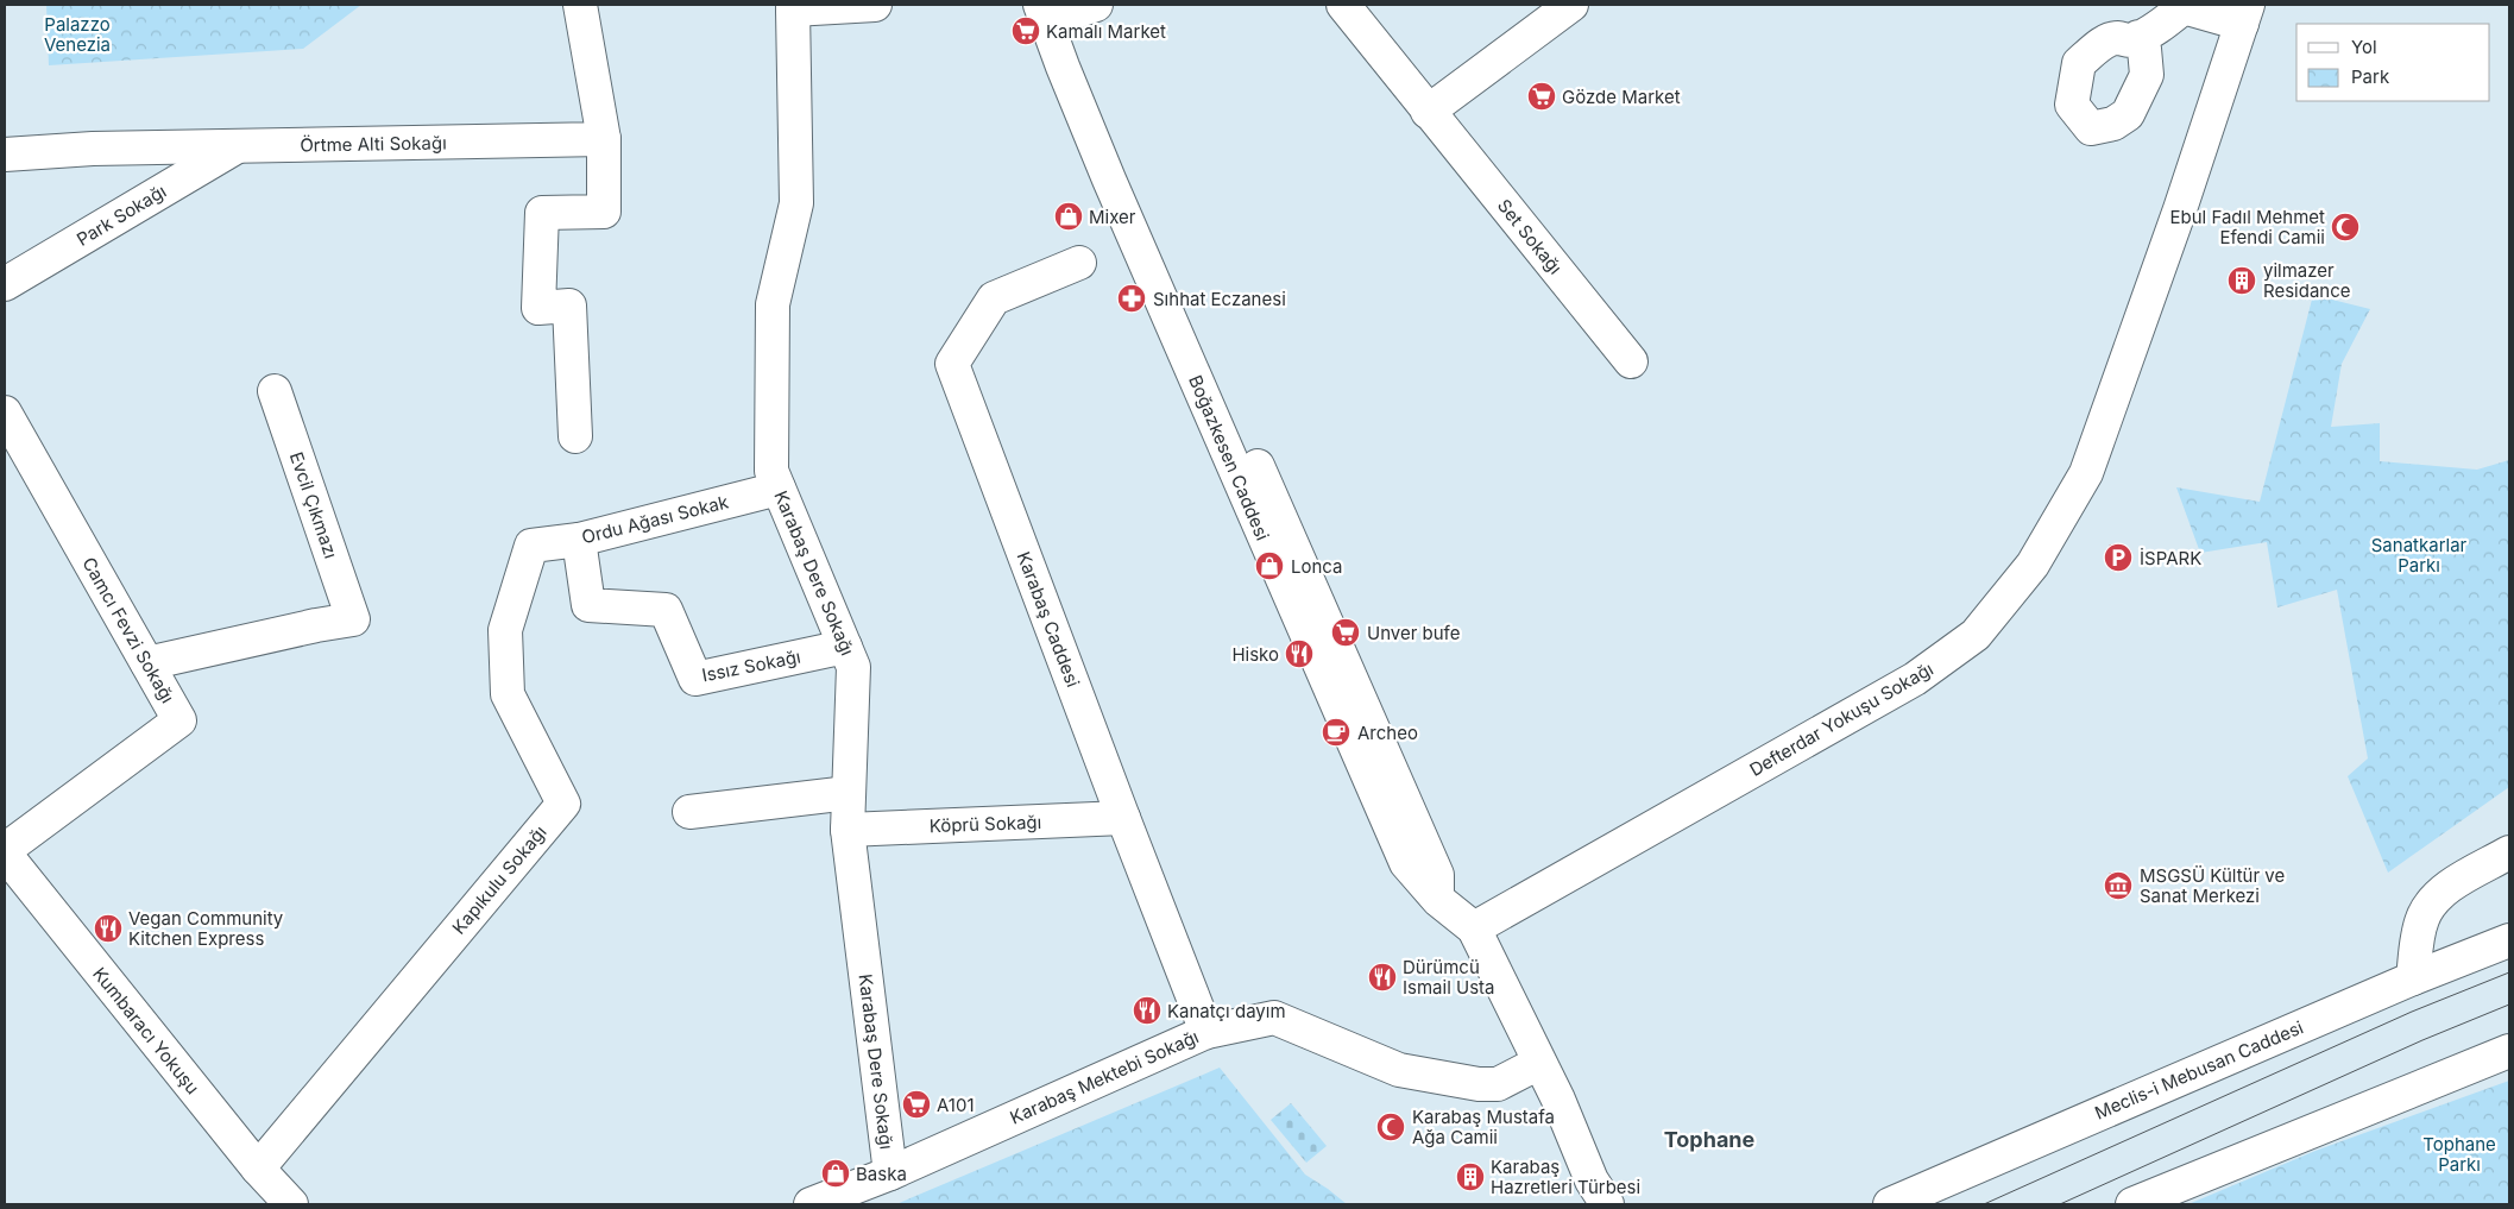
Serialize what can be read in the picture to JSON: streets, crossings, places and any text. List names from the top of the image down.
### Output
{
  "streets": {
    "street": [
      "Örtme Alti Sokağı",
      "Park Sokağı",
      "Set Sokağı",
      "Boğazkesen Caddesi",
      "Evcil Çıkmazı",
      "Ordu Ağası Sokak",
      "Karabaş Dere Sokağı",
      "Karabaş Caddesi",
      "Camcı Fevzi Sokağı",
      "Issız Sokağı",
      "Defterdar Yokuşu Sokağı",
      "Köprü Sokağı",
      "Kapıkulu Sokağı",
      "Kumbaracı Yokuşu",
      "Meclis-i Mebusan Caddesi",
      "Karabaş Mektebi Sokağı"
    ]
  },
  "crossings": [
    ["Örtme Alti Sokağı", "Park Sokağı"],
    ["Boğazkesen Caddesi", "Defterdar Yokuşu Sokağı"],
    ["Boğazkesen Caddesi", "Karabaş Mektebi Sokağı"],
    ["Evcil Çıkmazı", "Camcı Fevzi Sokağı"],
    ["Ordu Ağası Sokak", "Karabaş Dere Sokağı"],
    ["Ordu Ağası Sokak", "Issız Sokağı"],
    ["Ordu Ağası Sokak", "Kapıkulu Sokağı"],
    ["Karabaş Dere Sokağı", "Issız Sokağı"],
    ["Karabaş Dere Sokağı", "Köprü Sokağı"],
    ["Karabaş Dere Sokağı", "Karabaş Mektebi Sokağı"],
    ["Karabaş Caddesi", "Köprü Sokağı"],
    ["Karabaş Caddesi", "Karabaş Mektebi Sokağı"],
    ["Kapıkulu Sokağı", "Kumbaracı Yokuşu"]
  ],
  "districts": ["Tophane"],
  "parks": ["Palazzo Venezia", "Sanatkarlar Parkı", "Tophane Parkı"],
  "places": {
    "supermarket": [
      "Kamalı Market",
      "Gözde Market",
      "Unver bufe",
      "A101"
    ],
    "shop": ["Mixer", "Lonca", "Baska"],
    "mosque": ["Ebul Fadıl Mehmet Efendi Camii", "Karabaş Mustafa Ağa Camii"],
    "building": ["yilmazer Residance", "Karabaş Hazretleri Türbesi"],
    "pharmacy": ["Sıhhat Eczanesi"],
    "parking": ["İSPARK"],
    "restaurant": [
      "Hisko",
      "Vegan Community Kitchen Express",
      "Dürümcü Ismail Usta",
      "Kanatçı dayım"
    ],
    "cafe": ["Archeo"],
    "museum": ["MSGSÜ Kültür ve Sanat Merkezi"]
  },
  "legend": ["Yol", "Park"]
}
